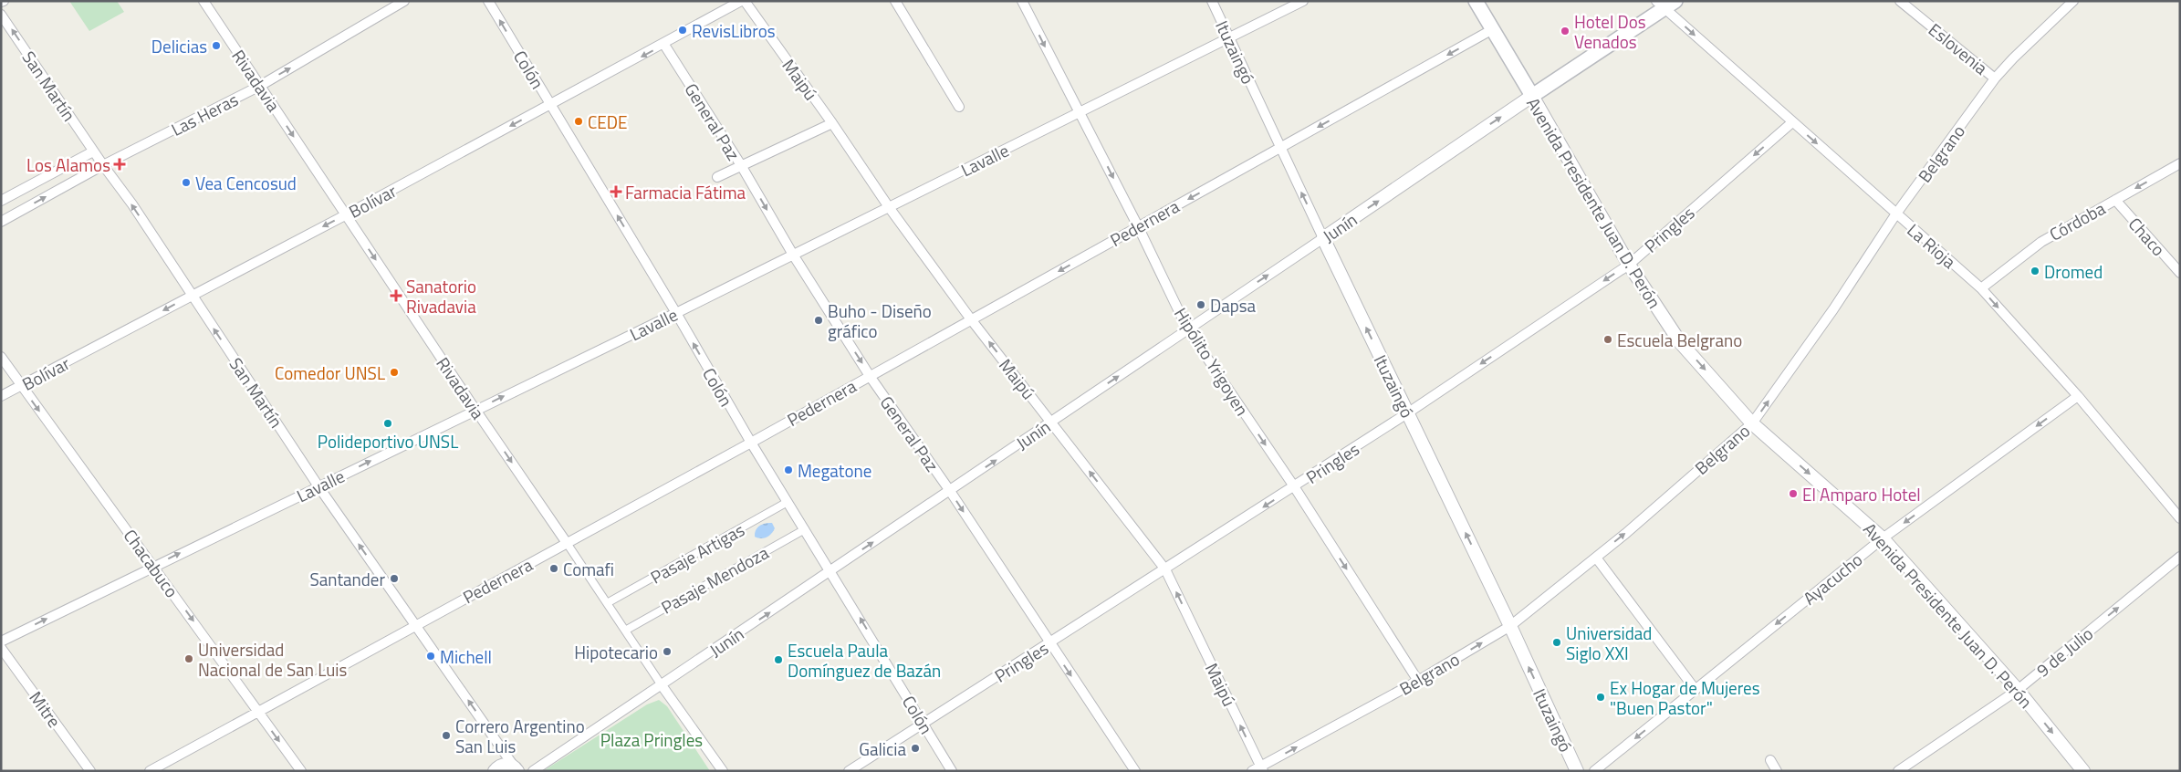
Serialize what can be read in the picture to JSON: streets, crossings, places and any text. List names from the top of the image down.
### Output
{
  "streets": {
    "main road": ["Avenida Presidente Juan D. Perón"],
    "street": [
      "Eslovenia",
      "Ituzaingó",
      "Colón",
      "Maipú",
      "Rivadavia",
      "San Martín",
      "Las Heras",
      "General Paz",
      "Belgrano",
      "Lavalle",
      "Bolívar",
      "Córdoba",
      "Pedernera",
      "Junín",
      "Pringles",
      "Chaco",
      "La Rioja",
      "Hipólito Yrigoyen",
      "Pasaje Artigas",
      "Chacabuco",
      "Ayacucho",
      "Pasaje Mendoza",
      "9 de Julio",
      "Mitre"
    ]
  },
  "crossings": [
    ["Eslovenia", "Belgrano"],
    ["Ituzaingó", "Belgrano"],
    ["Ituzaingó", "Lavalle"],
    ["Ituzaingó", "Pedernera"],
    ["Ituzaingó", "Junín"],
    ["Ituzaingó", "Pringles"],
    ["Colón", "Lavalle"],
    ["Colón", "Bolívar"],
    ["Colón", "Pedernera"],
    ["Colón", "Junín"],
    ["Colón", "Pringles"],
    ["Colón", "Pasaje Artigas"],
    ["Colón", "Pasaje Mendoza"],
    ["Maipú", "Belgrano"],
    ["Maipú", "Lavalle"],
    ["Maipú", "Pedernera"],
    ["Maipú", "Junín"],
    ["Maipú", "Pringles"],
    ["Rivadavia", "Las Heras"],
    ["Rivadavia", "Lavalle"],
    ["Rivadavia", "Bolívar"],
    ["Rivadavia", "Pedernera"],
    ["Rivadavia", "Junín"],
    ["Rivadavia", "Pasaje Artigas"],
    ["Rivadavia", "Pasaje Mendoza"],
    ["San Martín", "Las Heras"],
    ["San Martín", "Lavalle"],
    ["San Martín", "Bolívar"],
    ["San Martín", "Pedernera"],
    ["General Paz", "Lavalle"],
    ["General Paz", "Bolívar"],
    ["General Paz", "Pedernera"],
    ["General Paz", "Junín"],
    ["General Paz", "Pringles"],
    ["Belgrano", "Avenida Presidente Juan D. Perón"],
    ["Belgrano", "La Rioja"],
    ["Belgrano", "Hipólito Yrigoyen"],
    ["Lavalle", "Hipólito Yrigoyen"],
    ["Lavalle", "Chacabuco"],
    ["Bolívar", "Chacabuco"],
    ["Avenida Presidente Juan D. Perón", "Pedernera"],
    ["Avenida Presidente Juan D. Perón", "Junín"],
    ["Avenida Presidente Juan D. Perón", "Pringles"],
    ["Avenida Presidente Juan D. Perón", "Ayacucho"],
    ["Avenida Presidente Juan D. Perón", "9 de Julio"],
    ["Córdoba", "Chaco"],
    ["Córdoba", "La Rioja"],
    ["Pedernera", "Hipólito Yrigoyen"],
    ["Pedernera", "Chacabuco"],
    ["Junín", "Hipólito Yrigoyen"],
    ["Pringles", "La Rioja"],
    ["Pringles", "Hipólito Yrigoyen"],
    ["La Rioja", "Ayacucho"]
  ],
  "one_way": [
    "Ituzaingó",
    "Colón",
    "Maipú",
    "Rivadavia",
    "San Martín",
    "General Paz",
    "Belgrano",
    "Lavalle",
    "Bolívar",
    "Avenida Presidente Juan D. Perón",
    "Pedernera",
    "Junín",
    "Pringles",
    "La Rioja",
    "Hipólito Yrigoyen",
    "Chacabuco",
    "Ayacucho",
    "9 de Julio"
  ],
  "parks": ["Plaza Pringles"],
  "places": {
    "other": [
      "RevisLibros",
      "Hotel Dos Venados",
      "Delicias",
      "CEDE",
      "Vea Cencosud",
      "Dromed",
      "Dapsa",
      "Buho - Diseño gráfico",
      "Escuela Belgrano",
      "Comedor UNSL",
      "Polideportivo UNSL",
      "Megatone",
      "El Amparo Hotel",
      "Comafi",
      "Santander",
      "Universidad Siglo XXI",
      "Hipotecario",
      "Michell",
      "Universidad Nacional de San Luis",
      "Escuela Paula Domínguez de Bazán",
      "Ex Hogar de Mujeres \"Buen Pastor\"",
      "Correro Argentino San Luis",
      "Galicia"
    ],
    "health": ["Los Alamos", "Farmacia Fátima", "Sanatorio Rivadavia"]
  }
}
